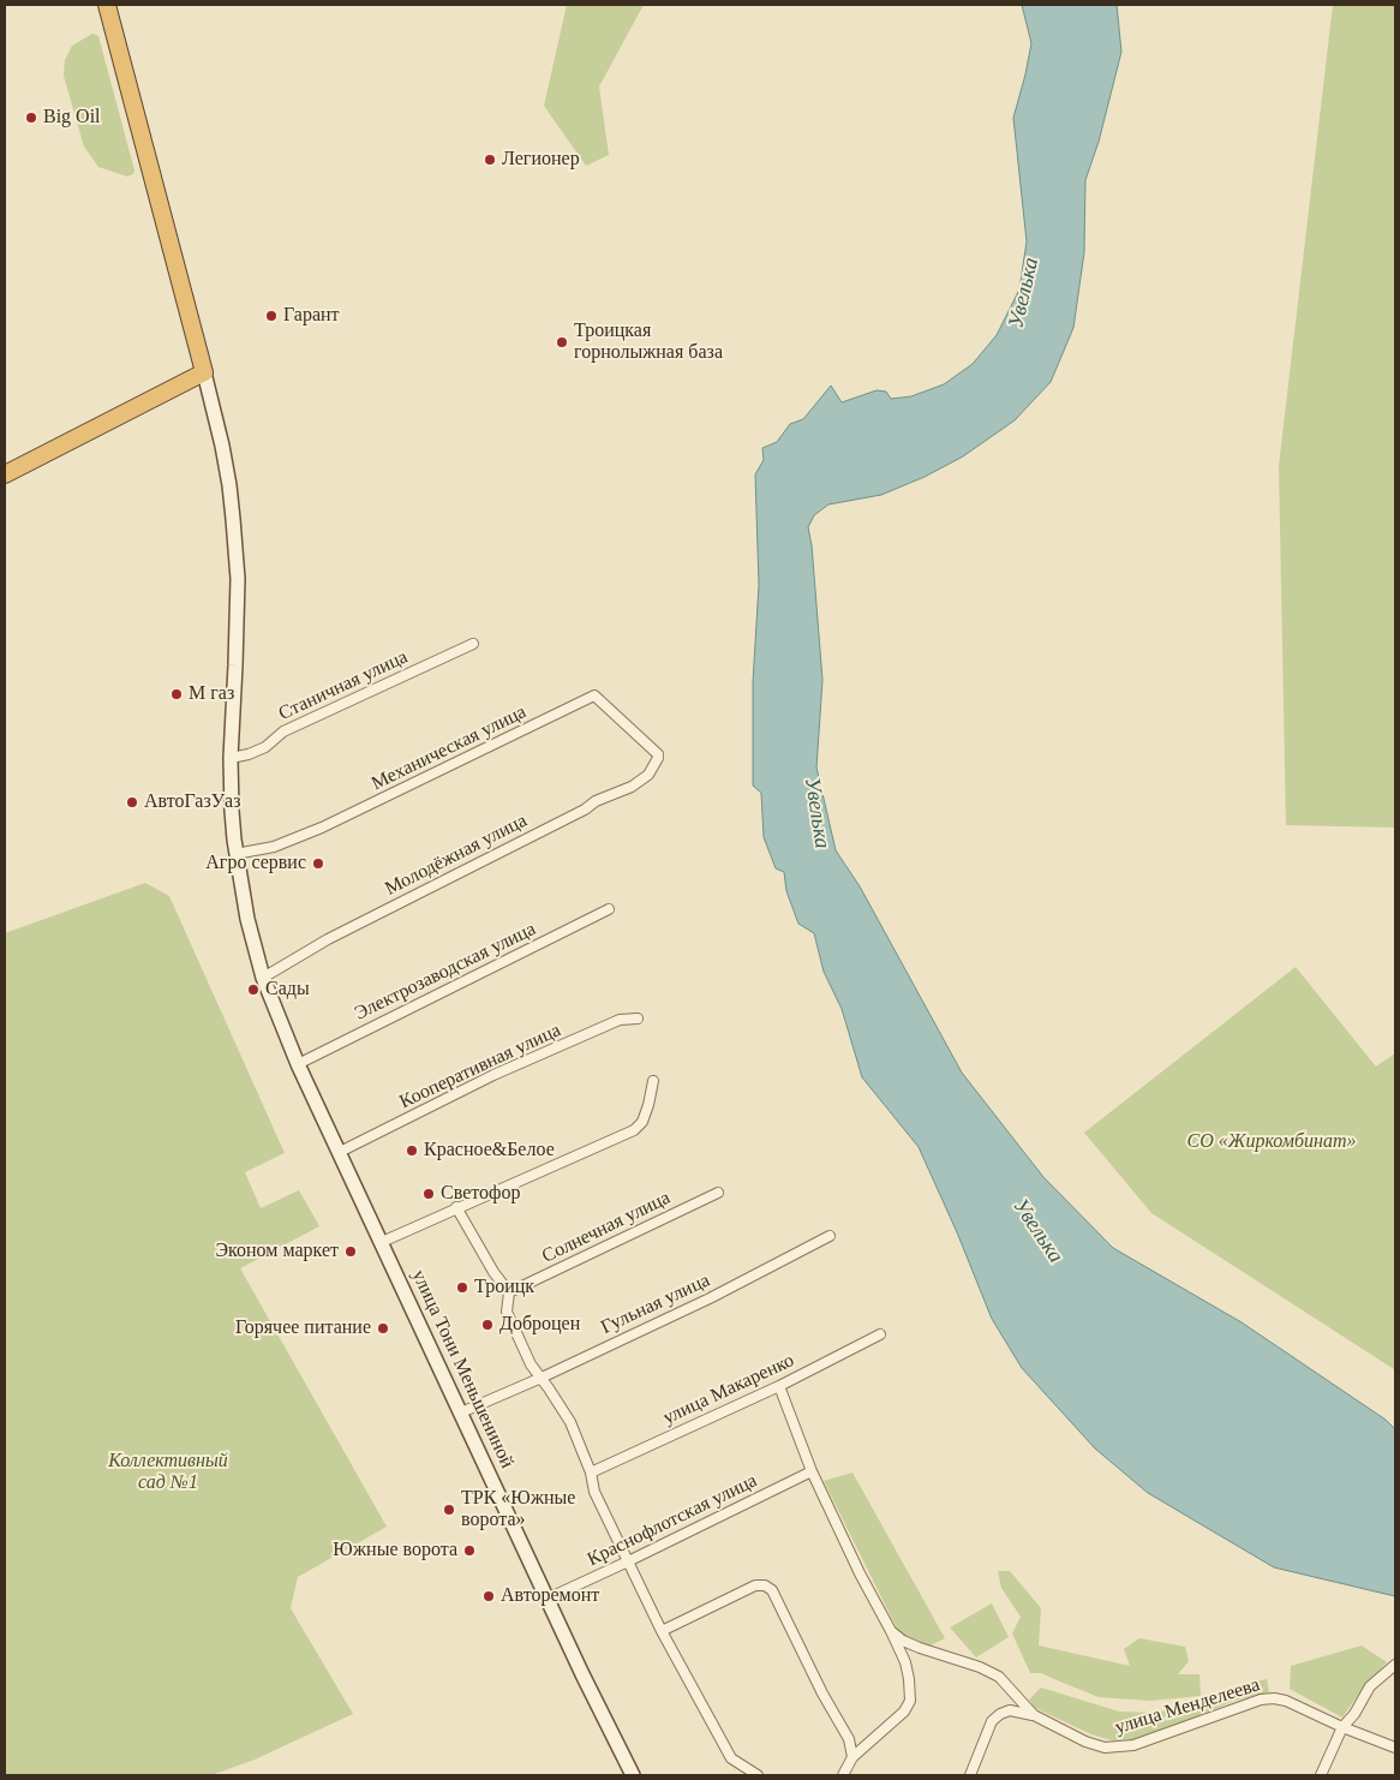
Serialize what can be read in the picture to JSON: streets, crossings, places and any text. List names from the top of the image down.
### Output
{
  "streets": {
    "main road": ["улица Тони Меньшениной"],
    "street": [
      "Станичная улица",
      "Механическая улица",
      "Молодёжная улица",
      "Электрозаводская улица",
      "Кооперативная улица",
      "Солнечная улица",
      "Гульная улица",
      "улица Макаренко",
      "Краснофлотская улица",
      "улица Менделеева"
    ]
  },
  "crossings": [
    ["Станичная улица", "улица Тони Меньшениной"],
    ["Механическая улица", "Молодёжная улица"],
    ["Механическая улица", "улица Тони Меньшениной"],
    ["Молодёжная улица", "улица Тони Меньшениной"],
    ["Электрозаводская улица", "улица Тони Меньшениной"],
    ["Кооперативная улица", "улица Тони Меньшениной"],
    ["Гульная улица", "улица Тони Меньшениной"],
    ["улица Тони Меньшениной", "Краснофлотская улица"]
  ],
  "water": ["Увелька"],
  "parks": ["СО «Жиркомбинат»", "Коллективный сад №1"],
  "places": [
    "Big Oil",
    "Легионер",
    "Гарант",
    "Троицкая горнолыжная база",
    "М газ",
    "АвтоГазУаз",
    "Агро сервис",
    "Сады",
    "Красное&Белое",
    "Светофор",
    "Эконом маркет",
    "Троицк",
    "Доброцен",
    "Горячее питание",
    "ТРК «Южные ворота»",
    "Южные ворота",
    "Авторемонт"
  ]
}
